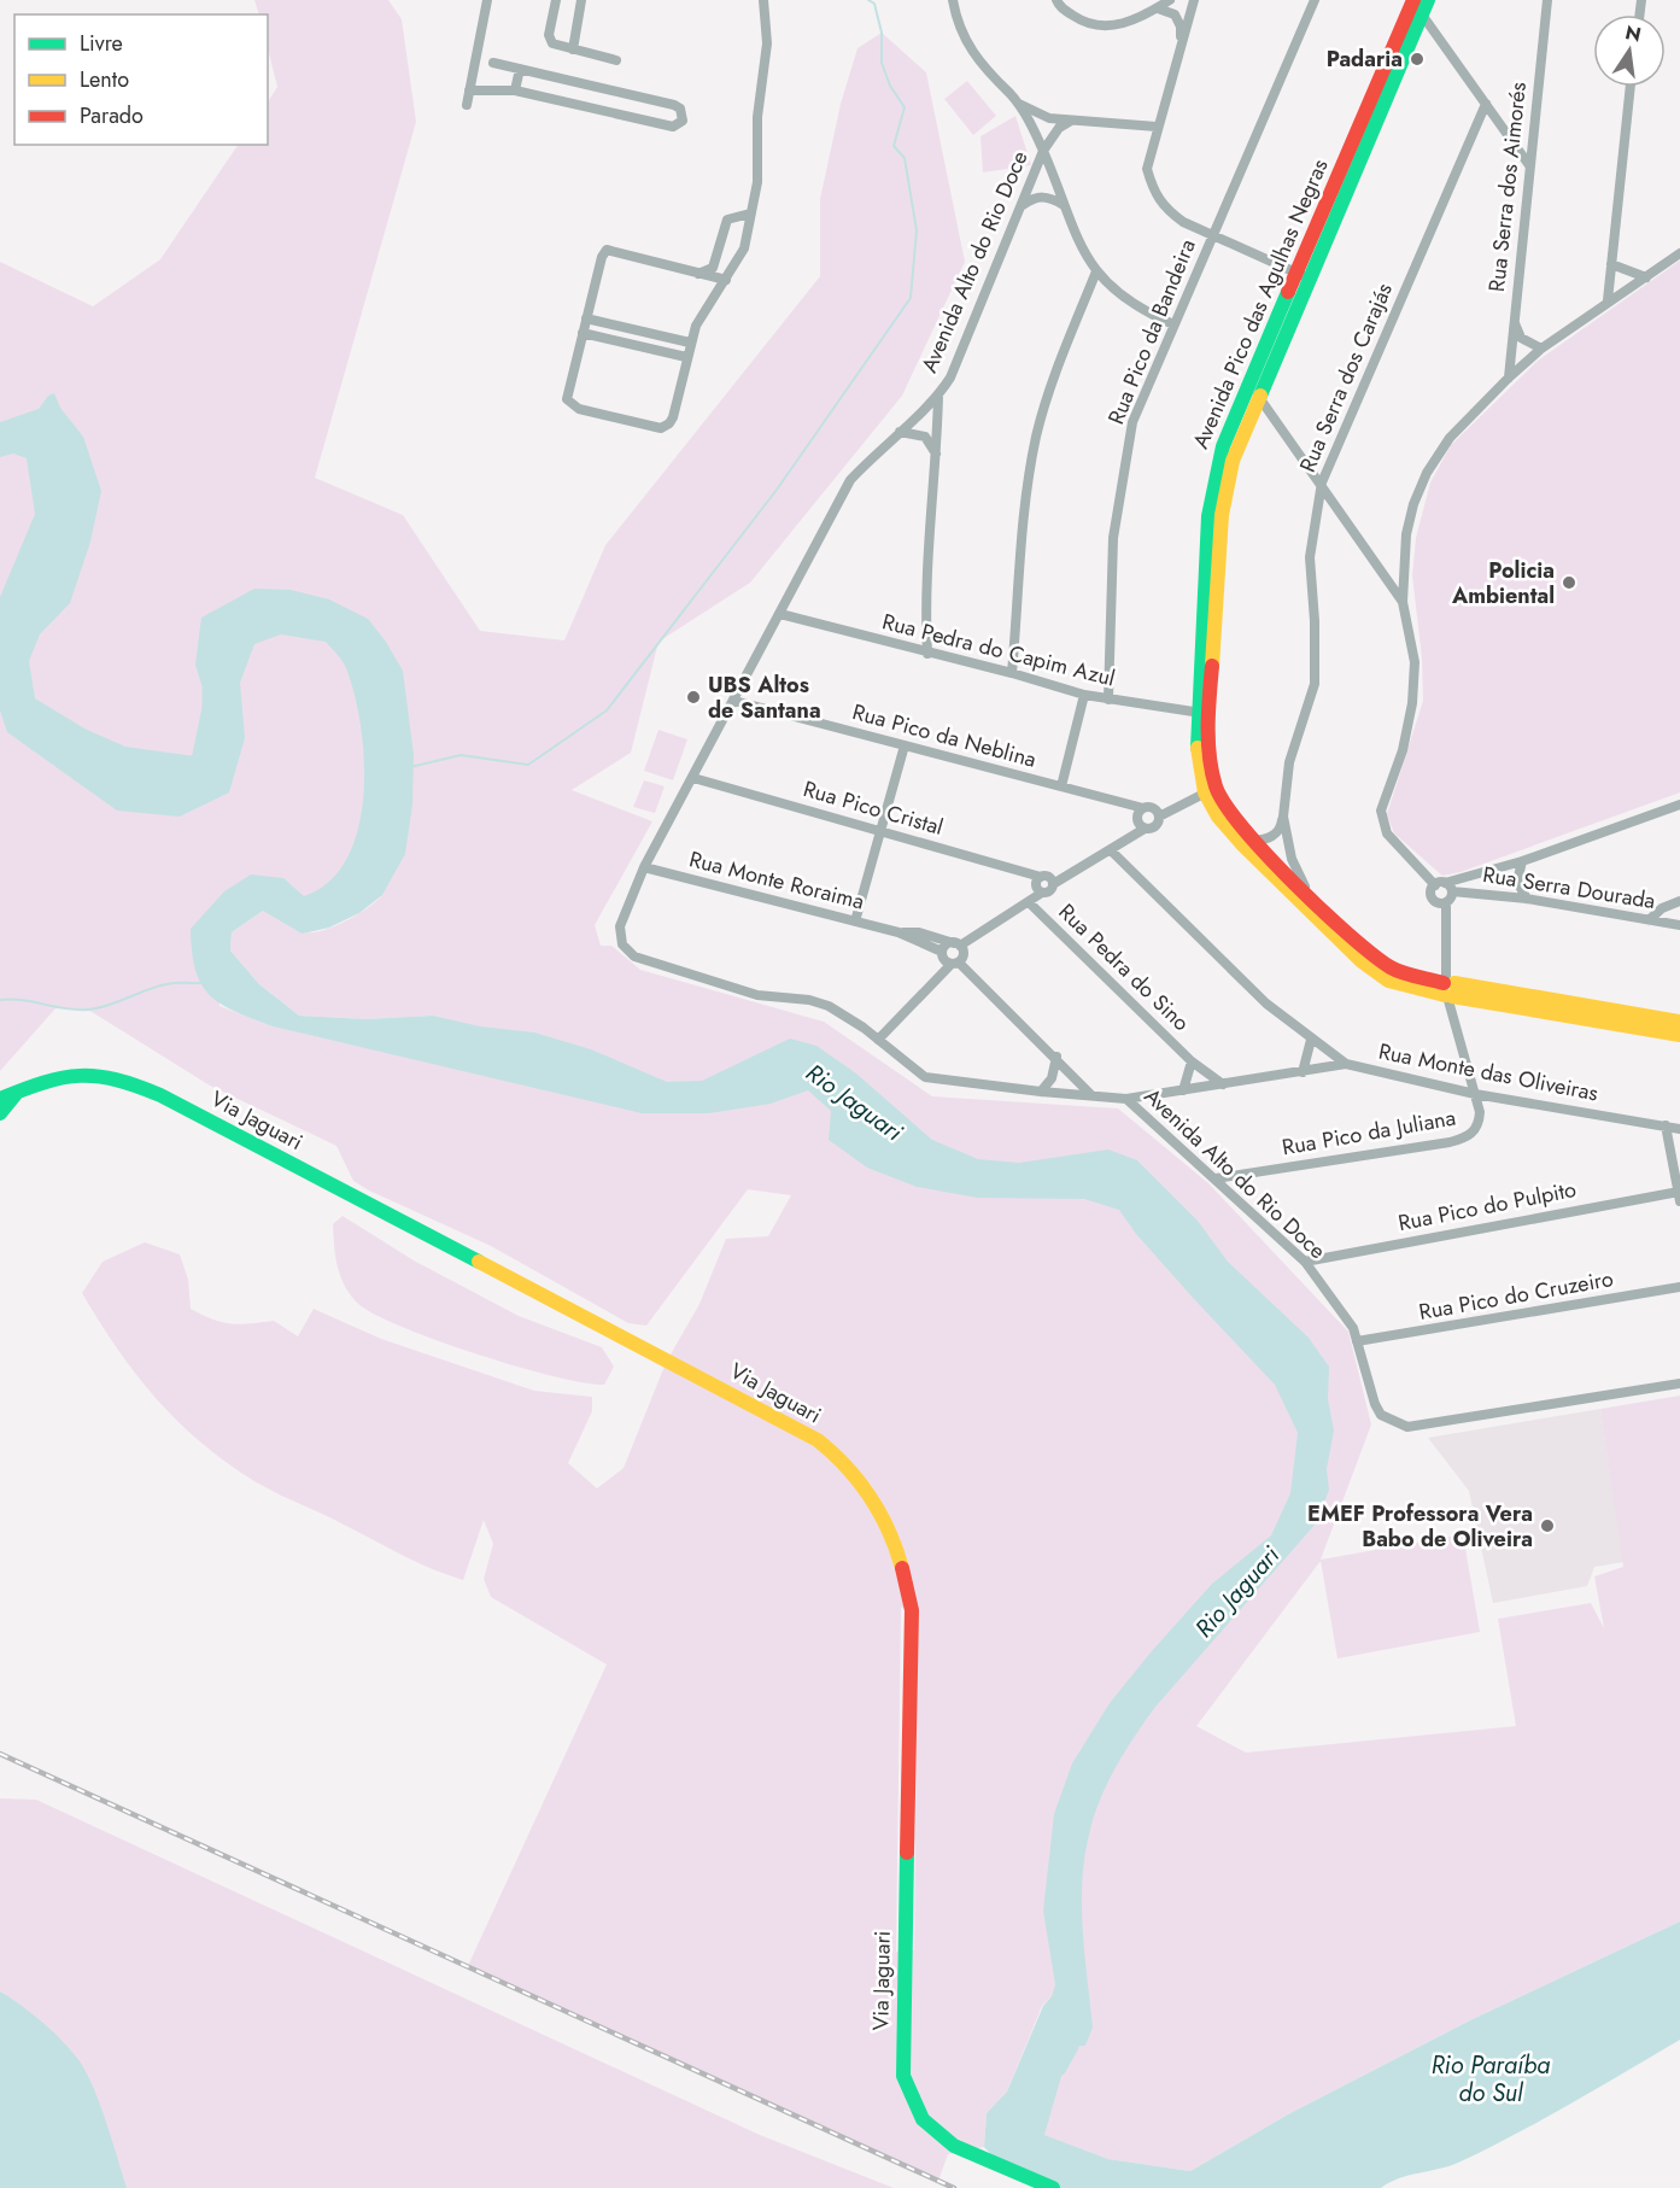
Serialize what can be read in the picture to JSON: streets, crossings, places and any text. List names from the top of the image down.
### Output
{
  "streets": {
    "street": [
      "Rua Serra dos Aimorés",
      "Avenida Alto do Rio Doce",
      "Avenida Pico das Agulhas Negras",
      "Rua Pico da Bandeira",
      "Rua Serra dos Carajás",
      "Rua Pedra do Capim Azul",
      "Rua Pico da Neblina",
      "Rua Pico Cristal",
      "Rua Monte Roraima",
      "Rua Serra Dourada",
      "Rua Pedra do Sino",
      "Rua Monte das Oliveiras",
      "Via Jaguari",
      "Rua Pico da Juliana",
      "Rua Pico do Pulpito",
      "Rua Pico do Cruzeiro"
    ]
  },
  "crossings": [
    ["Avenida Alto do Rio Doce", "Rua Pedra do Capim Azul"],
    ["Avenida Alto do Rio Doce", "Rua Pico da Neblina"],
    ["Avenida Alto do Rio Doce", "Rua Pico Cristal"],
    ["Avenida Alto do Rio Doce", "Rua Monte Roraima"],
    ["Avenida Alto do Rio Doce", "Rua Pico da Juliana"],
    ["Avenida Alto do Rio Doce", "Rua Pico do Pulpito"],
    ["Avenida Alto do Rio Doce", "Rua Pico do Cruzeiro"],
    ["Avenida Pico das Agulhas Negras", "Rua Serra dos Carajás"],
    ["Avenida Pico das Agulhas Negras", "Rua Pedra do Capim Azul"],
    ["Avenida Pico das Agulhas Negras", "Rua Pico da Juliana"],
    ["Rua Pico da Bandeira", "Rua Pedra do Capim Azul"],
    ["Rua Monte das Oliveiras", "Rua Pico da Juliana"]
  ],
  "water": ["Rio Jaguari", "Rio Paraíba do Sul"],
  "places": [
    "Padaria",
    "Policia Ambiental",
    "UBS Altos de Santana",
    "EMEF Professora Vera Babo de Oliveira"
  ],
  "legend": ["Livre", "Lento", "Parado"],
  "north": "top"
}
